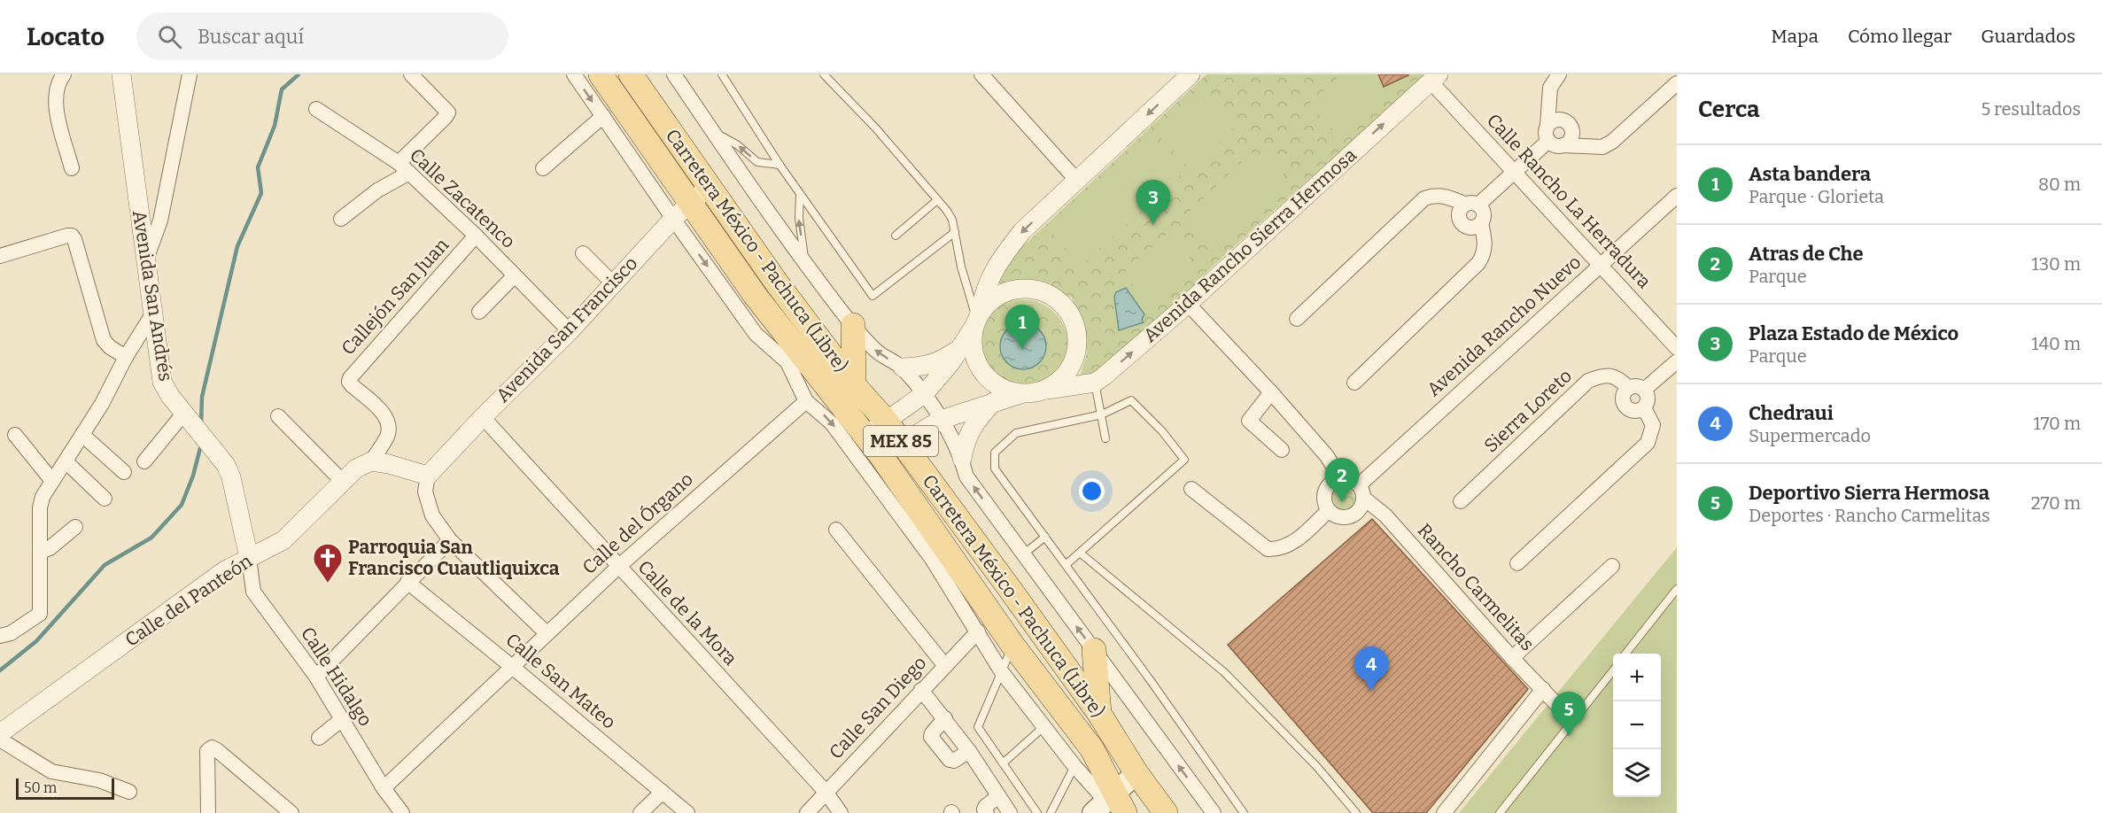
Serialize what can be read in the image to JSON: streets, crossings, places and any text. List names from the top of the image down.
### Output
{
  "streets": {
    "main road": ["Carretera México - Pachuca (Libre)", "MEX 85"],
    "street": [
      "Calle Zacatenco",
      "Calle Rancho La Herradura",
      "Avenida Rancho Sierra Hermosa",
      "Avenida San Andrés",
      "Callejón San Juan",
      "Avenida Rancho Nuevo",
      "Avenida San Francisco",
      "Sierra Loreto",
      "Calle del Órgano",
      "Rancho Carmelitas",
      "Calle del Panteón",
      "Calle de la Mora",
      "Calle Hidalgo",
      "Calle San Mateo",
      "Calle San Diego"
    ]
  },
  "crossings": [
    ["Calle Zacatenco", "Callejón San Juan"],
    ["Calle Zacatenco", "Avenida San Francisco"],
    ["Calle Rancho La Herradura", "Avenida Rancho Sierra Hermosa"],
    ["Calle Rancho La Herradura", "Avenida Rancho Nuevo"],
    ["Carretera México - Pachuca (Libre)", "Avenida San Francisco"],
    ["Avenida San Andrés", "Calle del Panteón"],
    ["Avenida San Andrés", "Calle Hidalgo"],
    ["Callejón San Juan", "Calle del Panteón"],
    ["Avenida Rancho Nuevo", "Rancho Carmelitas"],
    ["Avenida San Francisco", "Calle de la Mora"],
    ["Calle del Órgano", "Calle de la Mora"],
    ["Calle del Órgano", "Calle Hidalgo"],
    ["Calle del Órgano", "Calle San Mateo"],
    ["Calle del Panteón", "Calle Hidalgo"],
    ["Calle de la Mora", "Calle San Diego"]
  ],
  "places": {
    "church": ["Parroquia San Francisco Cuautliquixca"]
  },
  "scale_bar": "50 m",
  "page": {
    "header": "Locato",
    "search": "Buscar aquí",
    "nav": ["Mapa", "Cómo llegar", "Guardados"],
    "heading": ["Cerca", "5 resultados"],
    "list": [
      {
        "mark": "1",
        "name": "Asta bandera",
        "note": "Parque · Glorieta",
        "value": "80 m"
      },
      {
        "mark": "2",
        "name": "Atras de Che",
        "note": "Parque",
        "value": "130 m"
      },
      {
        "mark": "3",
        "name": "Plaza Estado de México",
        "note": "Parque",
        "value": "140 m"
      },
      {
        "mark": "4",
        "name": "Chedraui",
        "note": "Supermercado",
        "value": "170 m"
      },
      {
        "mark": "5",
        "name": "Deportivo Sierra Hermosa",
        "note": "Deportes · Rancho Carmelitas",
        "value": "270 m"
      }
    ],
    "pins": [
      "3",
      "1",
      "2",
      "4",
      "5"
    ],
    "map_buttons": ["+", "−"],
    "scale": "50 m"
  }
}
